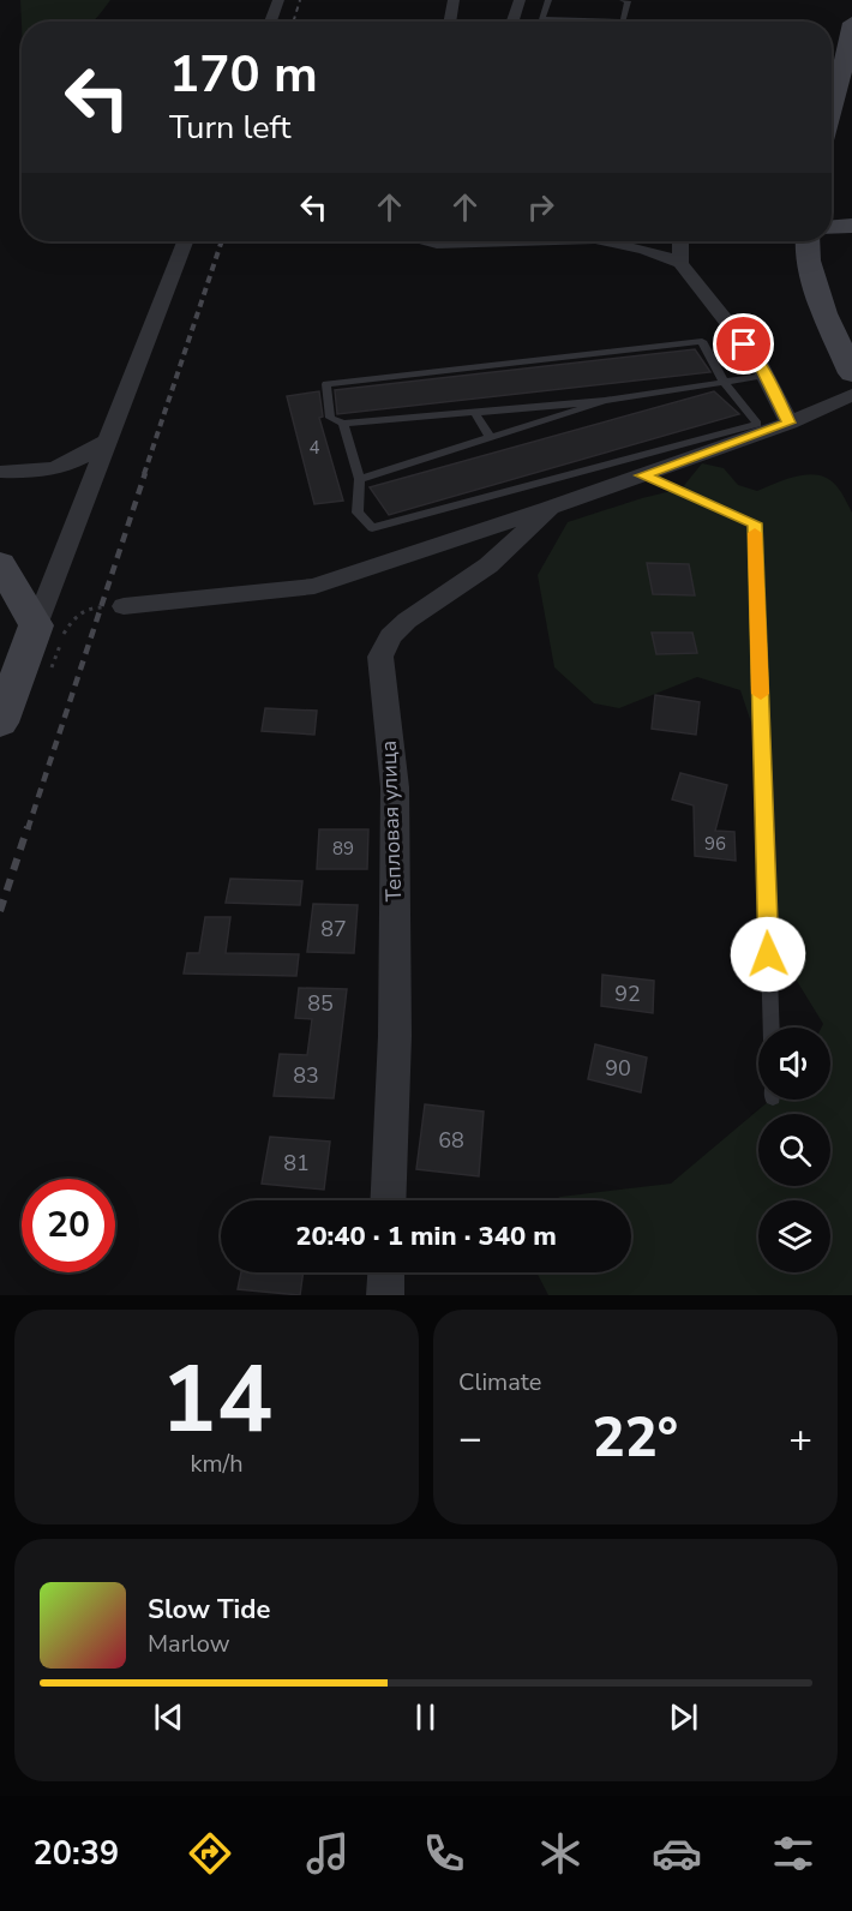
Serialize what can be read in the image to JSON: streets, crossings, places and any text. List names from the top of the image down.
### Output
{
  "streets": {
    "street": ["Тепловая улица"]
  },
  "house_numbers": [
    "4",
    "96",
    "89",
    "87",
    "92",
    "85",
    "90",
    "83",
    "68",
    "81"
  ],
  "page": {
    "turn": ["170 m", "Turn left"],
    "limit": "20",
    "trip": "20:40 · 1 min · 340 m",
    "tile": [
      ["14", "km/h"],
      "Climate"
    ],
    "heat": ["−", "22°", "+"],
    "song": ["Slow Tide", "Marlow"],
    "tabs": "20:39"
  }
}
